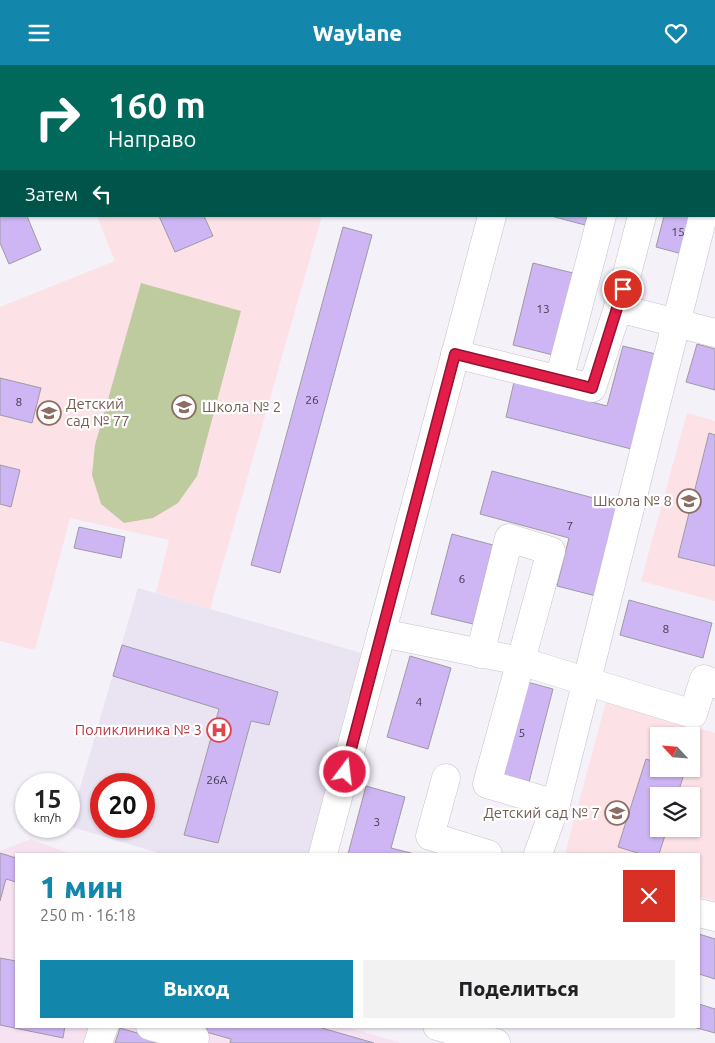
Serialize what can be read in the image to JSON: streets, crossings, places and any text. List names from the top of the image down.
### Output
{
  "places": {
    "school or university": [
      "Школа № 2",
      "Детский сад № 77",
      "Школа № 8",
      "Детский сад № 7"
    ],
    "hospital": ["Поликлиника № 3"]
  },
  "house_numbers": [
    "15",
    "13",
    "26",
    "8",
    "7",
    "6",
    "8",
    "4",
    "5",
    "26А",
    "3"
  ],
  "north": "top left",
  "page": {
    "header": "Waylane",
    "turn": ["160 m", "Направо"],
    "then": "Затем",
    "speed": "15 km/h",
    "limit": "20",
    "heading": ["1 мин", "250 m · 16:18"],
    "buttons": ["Выход", "Поделиться"]
  }
}
